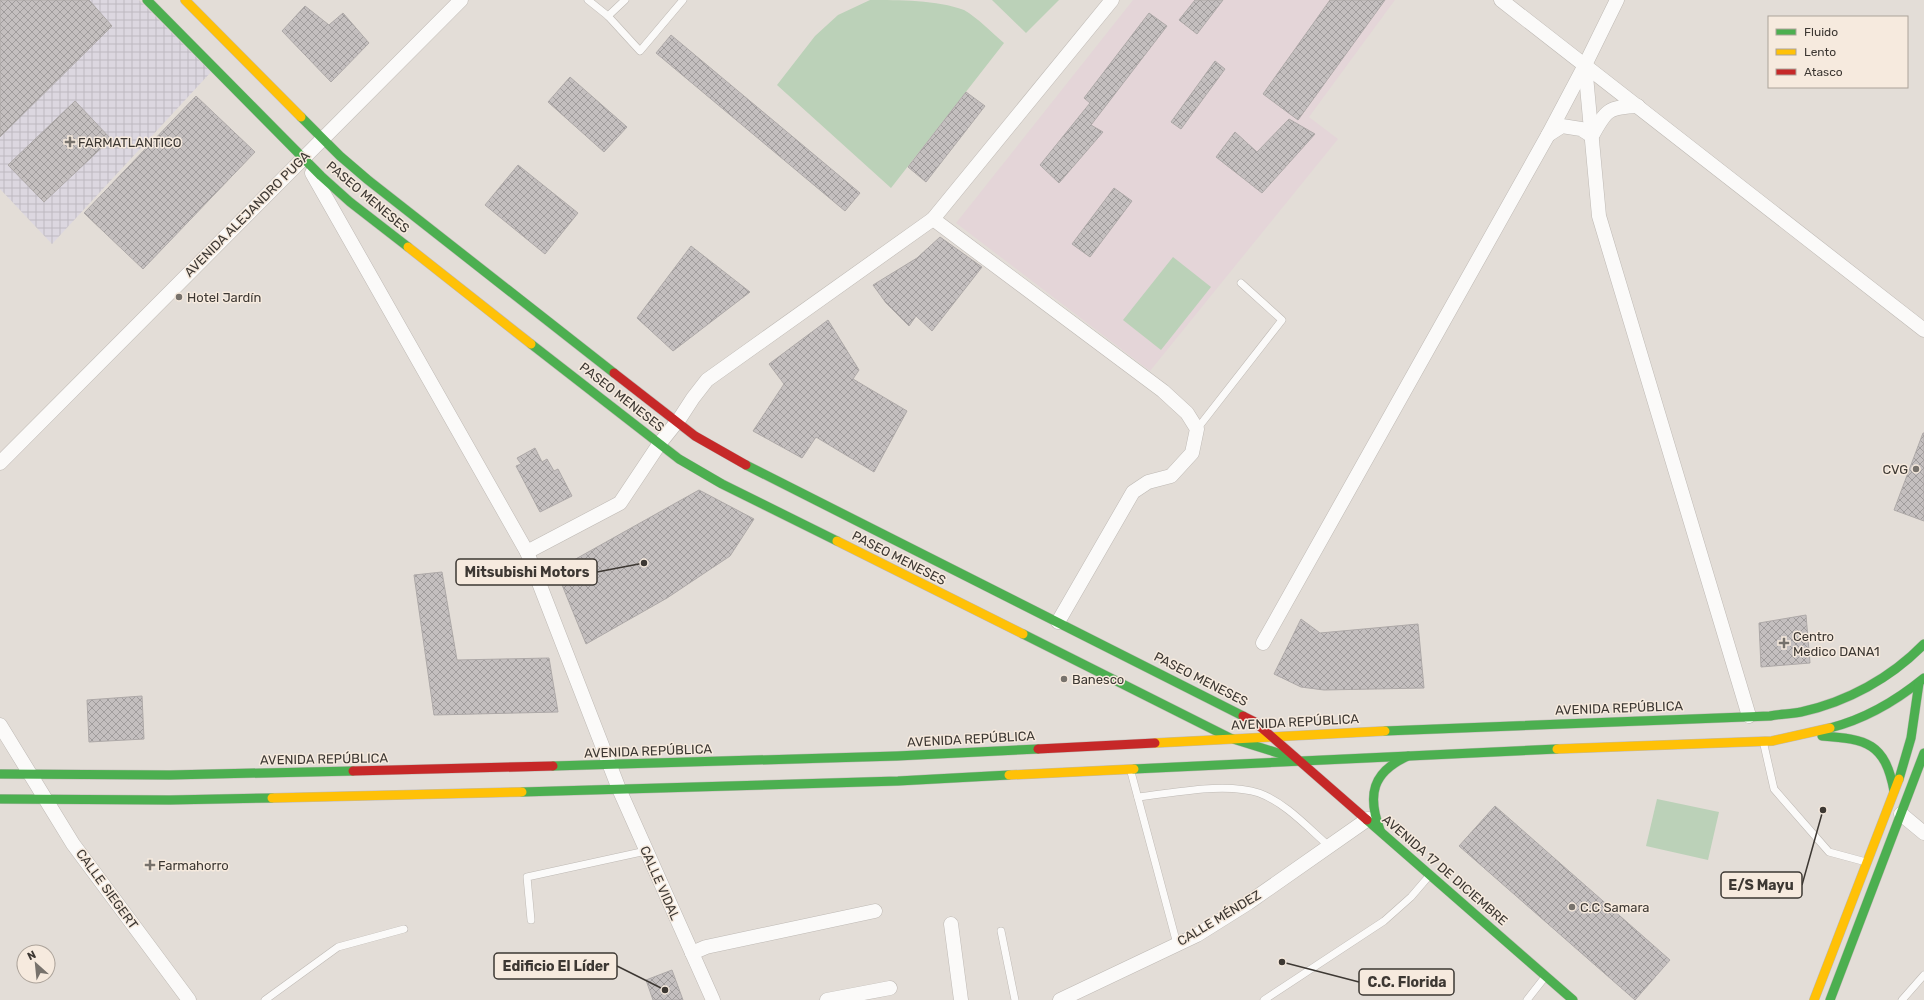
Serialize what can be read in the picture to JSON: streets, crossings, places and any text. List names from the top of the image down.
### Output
{
  "streets": {
    "main road": ["PASEO MENESES", "AVENIDA REPÚBLICA", "AVENIDA 17 DE DICIEMBRE"],
    "street": [
      "AVENIDA ALEJANDRO PUGA",
      "CALLE VIDAL",
      "CALLE SIEGERT",
      "CALLE MÉNDEZ"
    ]
  },
  "crossings": [
    ["PASEO MENESES", "AVENIDA ALEJANDRO PUGA"],
    ["PASEO MENESES", "AVENIDA REPÚBLICA"],
    ["PASEO MENESES", "AVENIDA 17 DE DICIEMBRE"],
    ["PASEO MENESES", "CALLE VIDAL"],
    ["AVENIDA ALEJANDRO PUGA", "CALLE VIDAL"],
    ["AVENIDA REPÚBLICA", "CALLE VIDAL"],
    ["AVENIDA REPÚBLICA", "CALLE SIEGERT"],
    ["AVENIDA 17 DE DICIEMBRE", "CALLE MÉNDEZ"]
  ],
  "places": {
    "health": ["FARMATLANTICO", "Centro Medico DANA1", "Farmahorro"],
    "other": [
      "Hotel Jardín",
      "CVG",
      "Mitsubishi Motors",
      "Banesco",
      "E/S Mayu",
      "C.C Samara",
      "C.C. Florida",
      "Edificio El Líder"
    ]
  },
  "legend": ["Fluido", "Lento", "Atasco"],
  "north": "top left"
}
